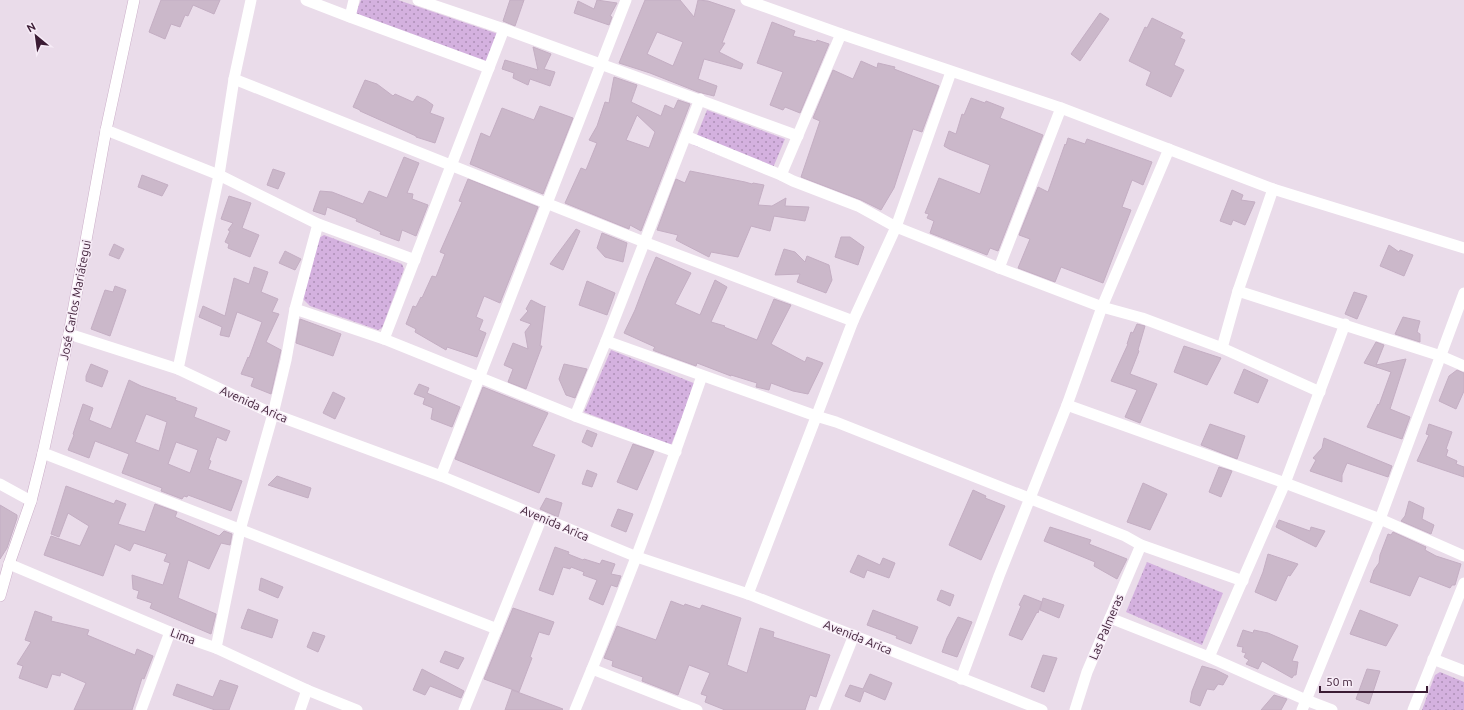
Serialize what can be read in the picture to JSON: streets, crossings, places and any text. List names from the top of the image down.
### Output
{
  "streets": {
    "street": [
      "José Carlos Mariátegui",
      "Avenida Arica",
      "Las Palmeras",
      "Lima"
    ]
  },
  "crossings": [
    ["José Carlos Mariátegui", "Avenida Arica"],
    ["José Carlos Mariátegui", "Lima"]
  ],
  "scale_bar": "50 m",
  "north": "top left"
}
